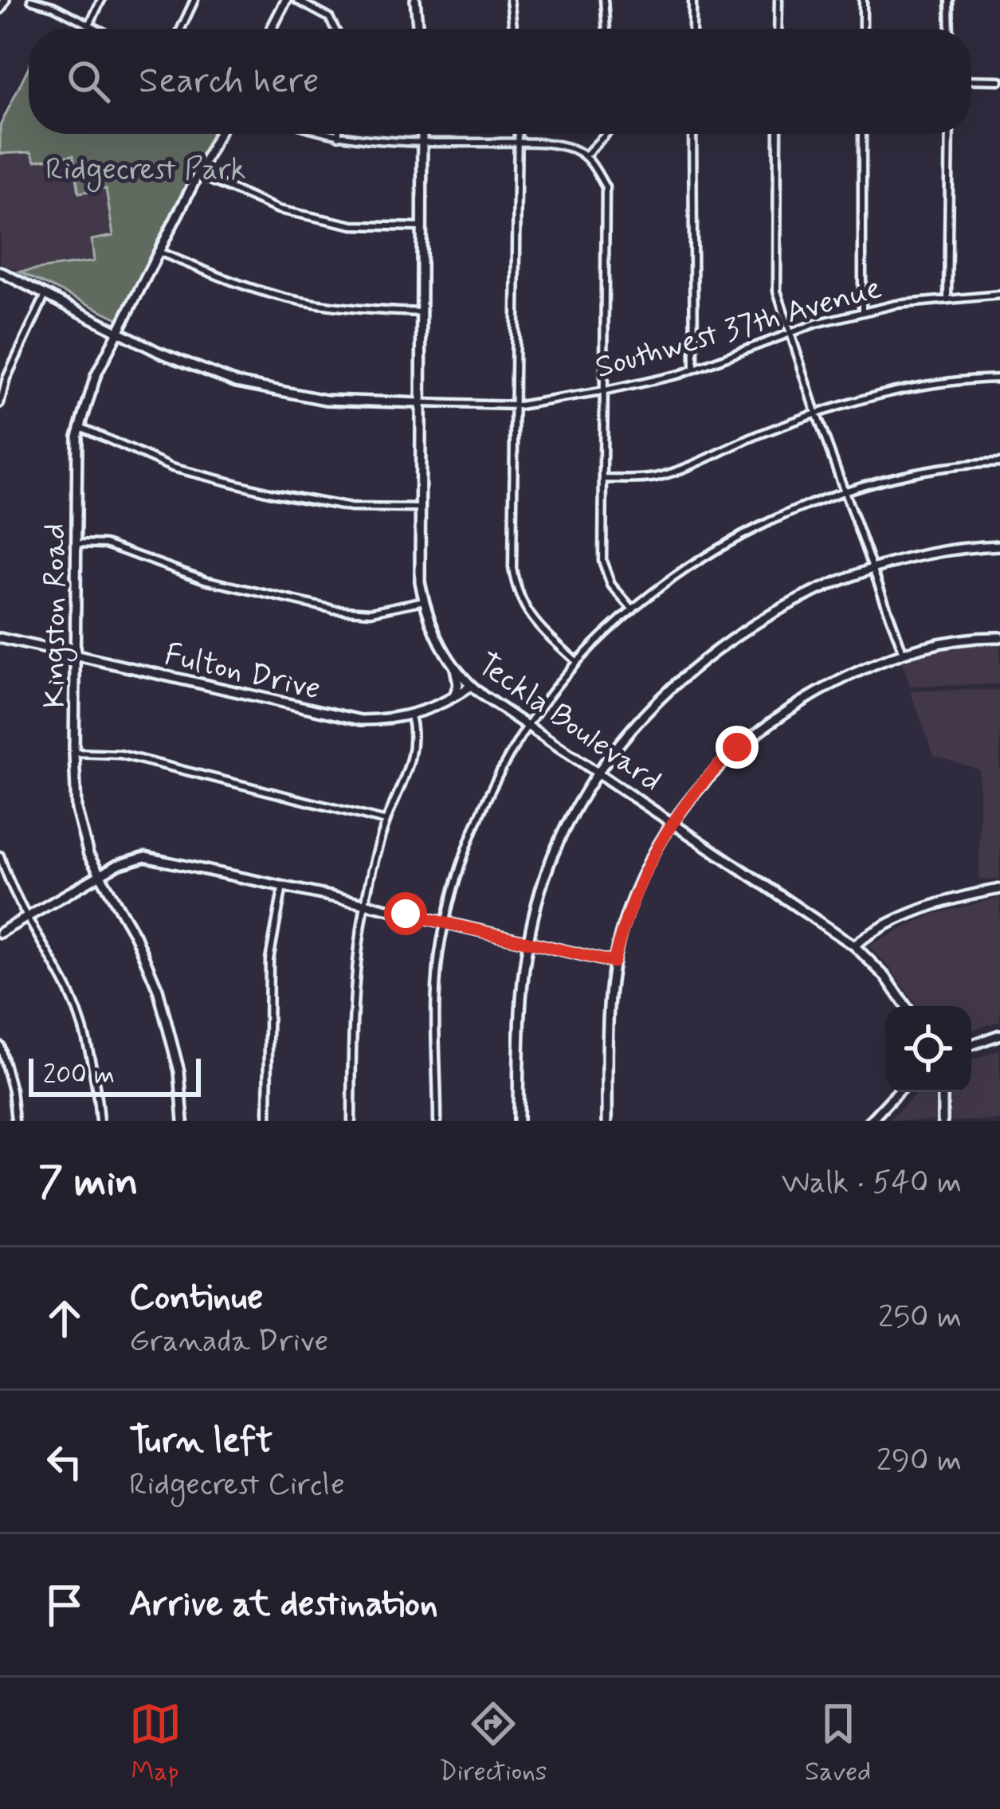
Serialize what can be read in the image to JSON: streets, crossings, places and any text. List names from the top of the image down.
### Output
{
  "streets": {
    "street": [
      "Southwest 37th Avenue",
      "Kingston Road",
      "Fulton Drive",
      "Teckla Boulevard"
    ]
  },
  "crossings": [
    ["Southwest 37th Avenue", "Kingston Road"],
    ["Southwest 37th Avenue", "Teckla Boulevard"],
    ["Kingston Road", "Fulton Drive"],
    ["Fulton Drive", "Teckla Boulevard"]
  ],
  "parks": ["Ridgecrest Park"],
  "scale_bar": "200 m",
  "page": {
    "search": "Search here",
    "scale": "200 m",
    "heading": ["7 min", "Walk · 540 m"],
    "list": [
      ["Continue", "Granada Drive", "250 m"],
      ["Turn left", "Ridgecrest Circle", "290 m"],
      "Arrive at destination"
    ],
    "nav": ["Map", "Directions", "Saved"]
  }
}
